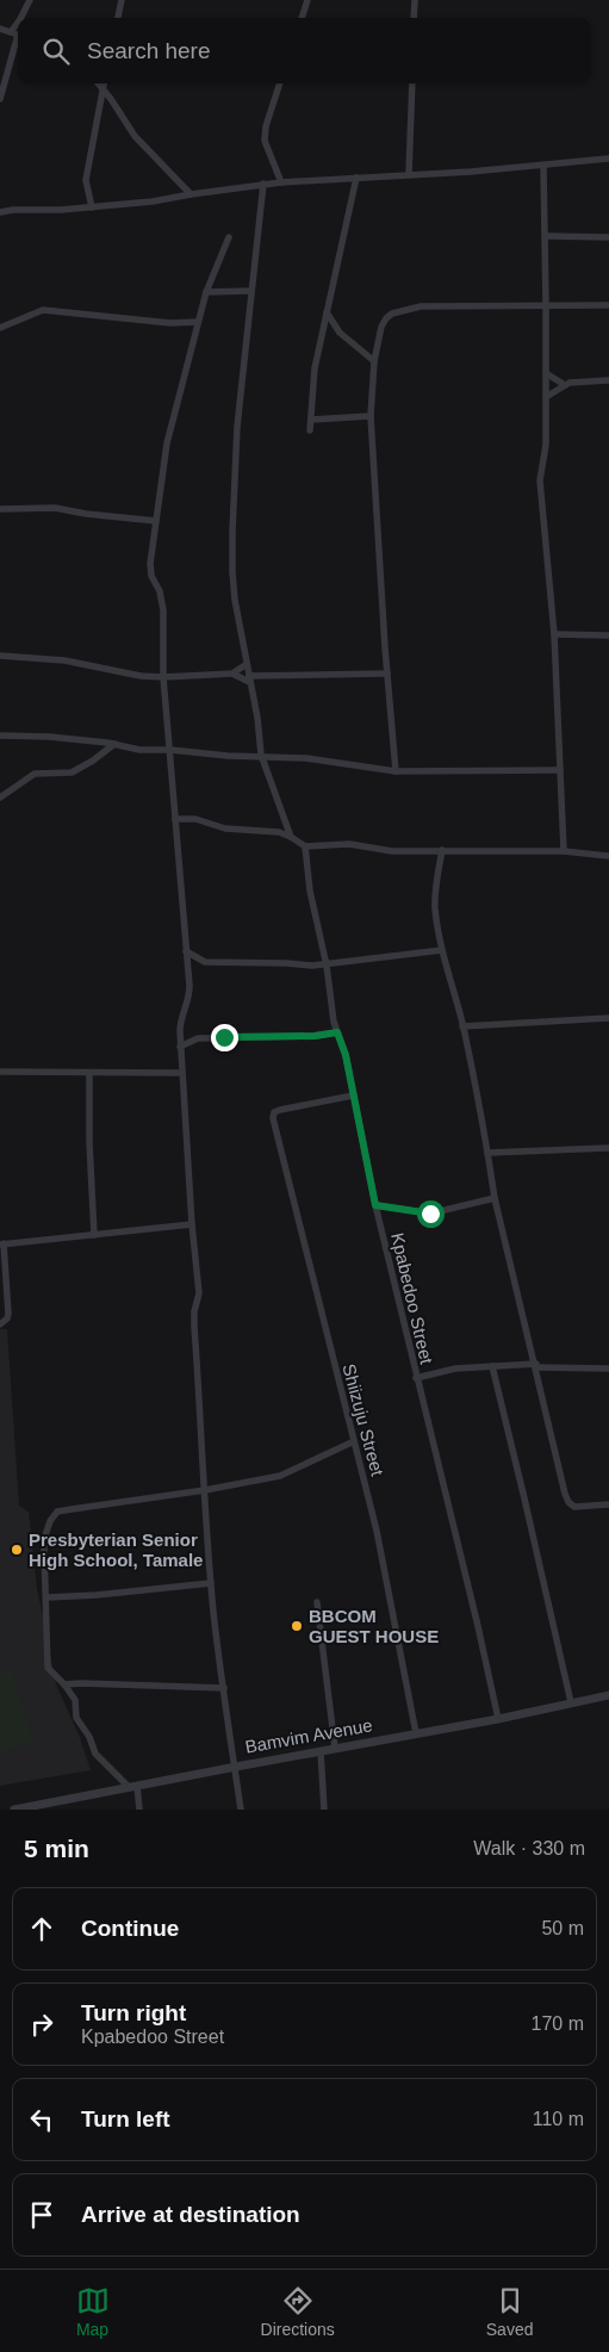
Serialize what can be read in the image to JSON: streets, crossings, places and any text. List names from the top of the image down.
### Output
{
  "streets": {
    "street": ["Kpabedoo Street", "Shiizuju Street", "Bamvim Avenue"]
  },
  "crossings": [
    ["Kpabedoo Street", "Shiizuju Street"],
    ["Kpabedoo Street", "Bamvim Avenue"],
    ["Shiizuju Street", "Bamvim Avenue"]
  ],
  "places": ["Presbyterian Senior High School, Tamale", "BBCOM GUEST HOUSE"],
  "page": {
    "search": "Search here",
    "heading": ["5 min", "Walk · 330 m"],
    "list": [
      ["Continue", "50 m"],
      ["Turn right", "Kpabedoo Street", "170 m"],
      ["Turn left", "110 m"],
      "Arrive at destination"
    ],
    "nav": ["Map", "Directions", "Saved"]
  }
}
